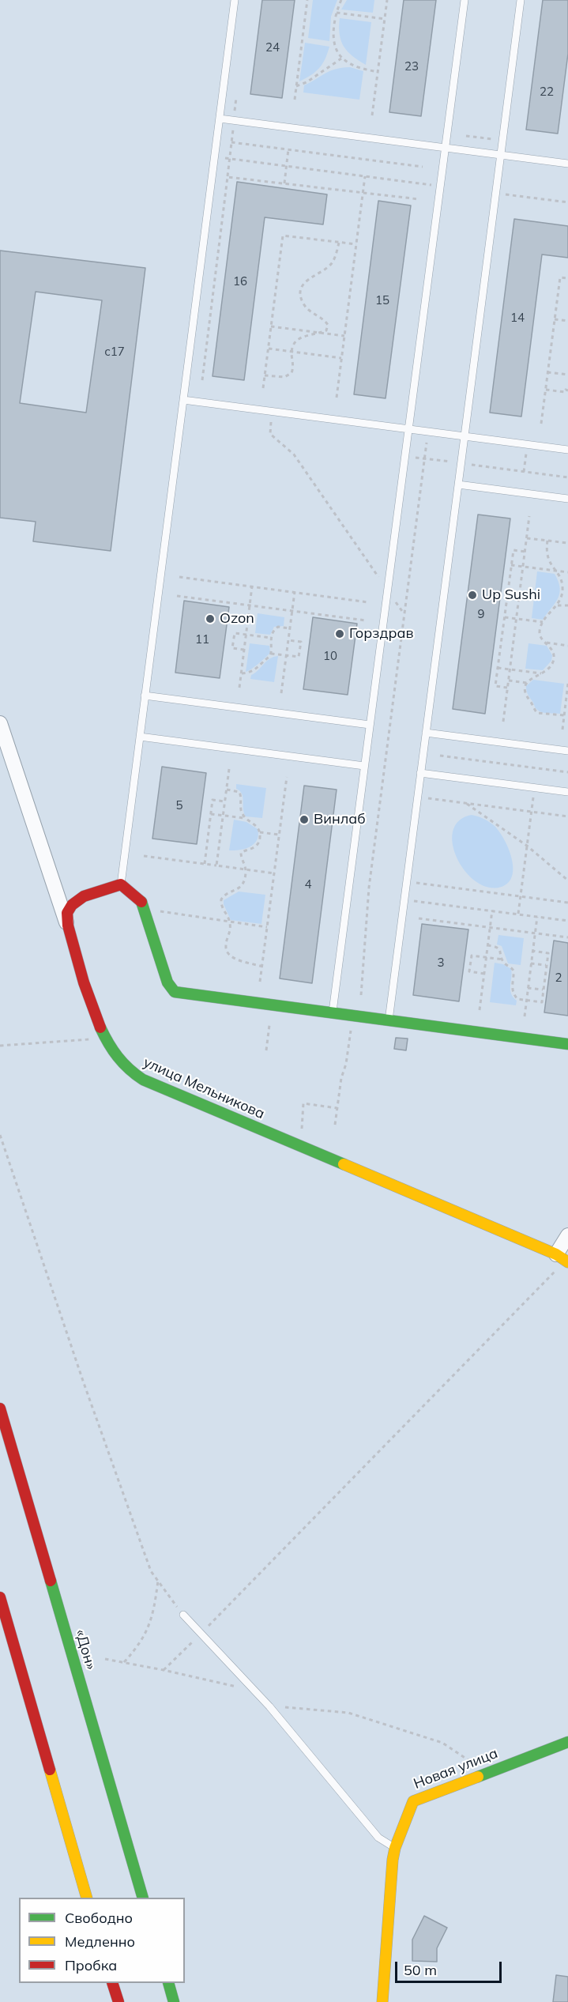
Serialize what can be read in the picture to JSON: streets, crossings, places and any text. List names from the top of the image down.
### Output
{
  "streets": {
    "main road": ["улица Мельникова", "«Дон»", "Новая улица"]
  },
  "places": [
    "Up Sushi",
    "Ozon",
    "Горздрав",
    "Винлаб"
  ],
  "house_numbers": [
    "24",
    "23",
    "22",
    "16",
    "15",
    "14",
    "с17",
    "9",
    "11",
    "10",
    "5",
    "4",
    "3",
    "2"
  ],
  "legend": ["Свободно", "Медленно", "Пробка"],
  "scale_bar": "50 m"
}
